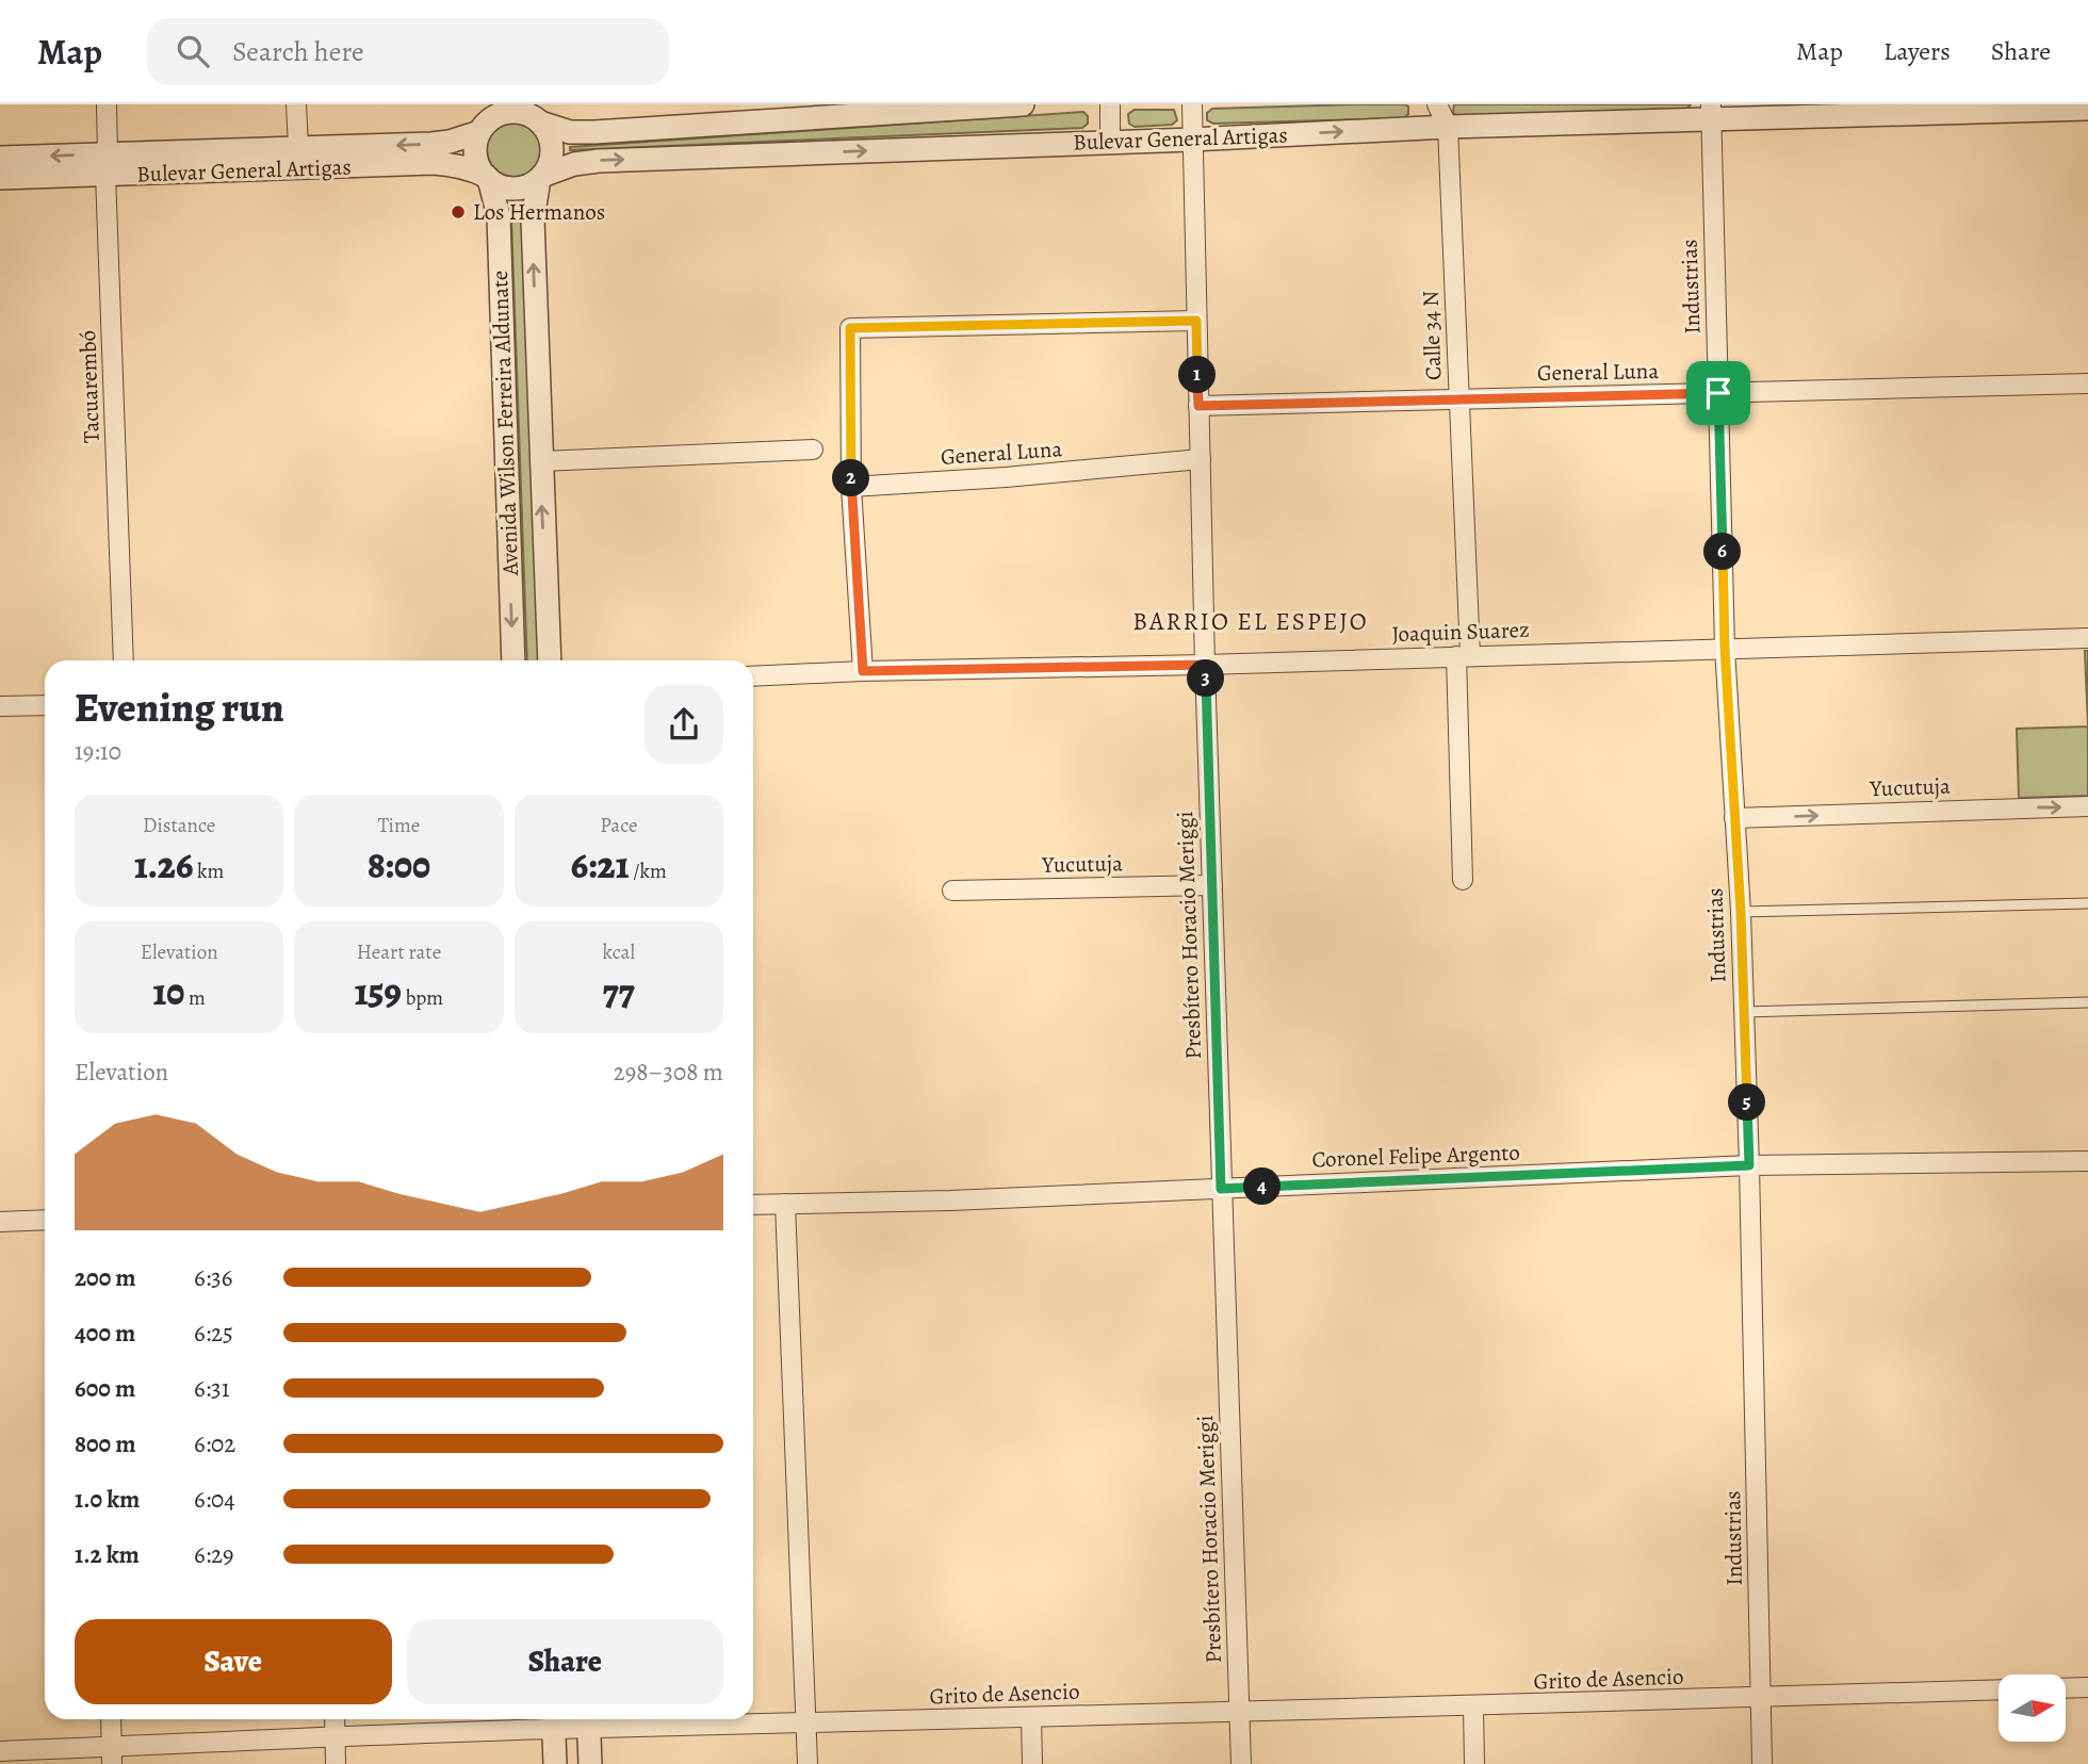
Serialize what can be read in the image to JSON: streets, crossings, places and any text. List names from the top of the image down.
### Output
{
  "streets": {
    "street": [
      "Bulevar General Artigas",
      "Industrias",
      "Calle 34 N",
      "General Luna",
      "Tacuarembó",
      "Avenida Wilson Ferreira Aldunate",
      "Joaquin Suarez",
      "Yucutuja",
      "Presbítero Horacio Meriggi",
      "Coronel Felipe Argento",
      "Grito de Asencio"
    ]
  },
  "crossings": [
    ["Bulevar General Artigas", "Industrias"],
    ["Bulevar General Artigas", "Calle 34 N"],
    ["Bulevar General Artigas", "Tacuarembó"],
    ["Bulevar General Artigas", "Avenida Wilson Ferreira Aldunate"],
    ["Bulevar General Artigas", "Presbítero Horacio Meriggi"],
    ["Industrias", "General Luna"],
    ["Industrias", "Joaquin Suarez"],
    ["Industrias", "Yucutuja"],
    ["Industrias", "Coronel Felipe Argento"],
    ["Industrias", "Grito de Asencio"],
    ["Calle 34 N", "General Luna"],
    ["Calle 34 N", "Joaquin Suarez"],
    ["General Luna", "Presbítero Horacio Meriggi"],
    ["Joaquin Suarez", "Presbítero Horacio Meriggi"],
    ["Yucutuja", "Presbítero Horacio Meriggi"],
    ["Presbítero Horacio Meriggi", "Coronel Felipe Argento"],
    ["Presbítero Horacio Meriggi", "Grito de Asencio"]
  ],
  "one_way": ["Yucutuja"],
  "districts": ["BARRIO EL ESPEJO"],
  "places": ["Los Hermanos"],
  "north": "right",
  "page": {
    "header": "Map",
    "search": "Search here",
    "nav": ["Map", "Layers", "Share"],
    "pins": [
      "1",
      "2",
      "6",
      "3",
      "5",
      "4"
    ],
    "heading": ["Evening run", "19:10"],
    "stats": [
      ["Distance", "1.26 km"],
      ["Time", "8:00"],
      ["Pace", "6:21 /km"],
      ["Elevation", "10 m"],
      ["Heart rate", "159 bpm"],
      ["kcal", "77"]
    ],
    "chart": ["Elevation", "298–308 m"],
    "list": [
      {
        "name": "200 m",
        "note": "6:36"
      },
      {
        "name": "400 m",
        "note": "6:25"
      },
      {
        "name": "600 m",
        "note": "6:31"
      },
      {
        "name": "800 m",
        "note": "6:02"
      },
      {
        "name": "1.0 km",
        "note": "6:04"
      },
      {
        "name": "1.2 km",
        "note": "6:29"
      }
    ],
    "buttons": ["Save", "Share"]
  }
}
